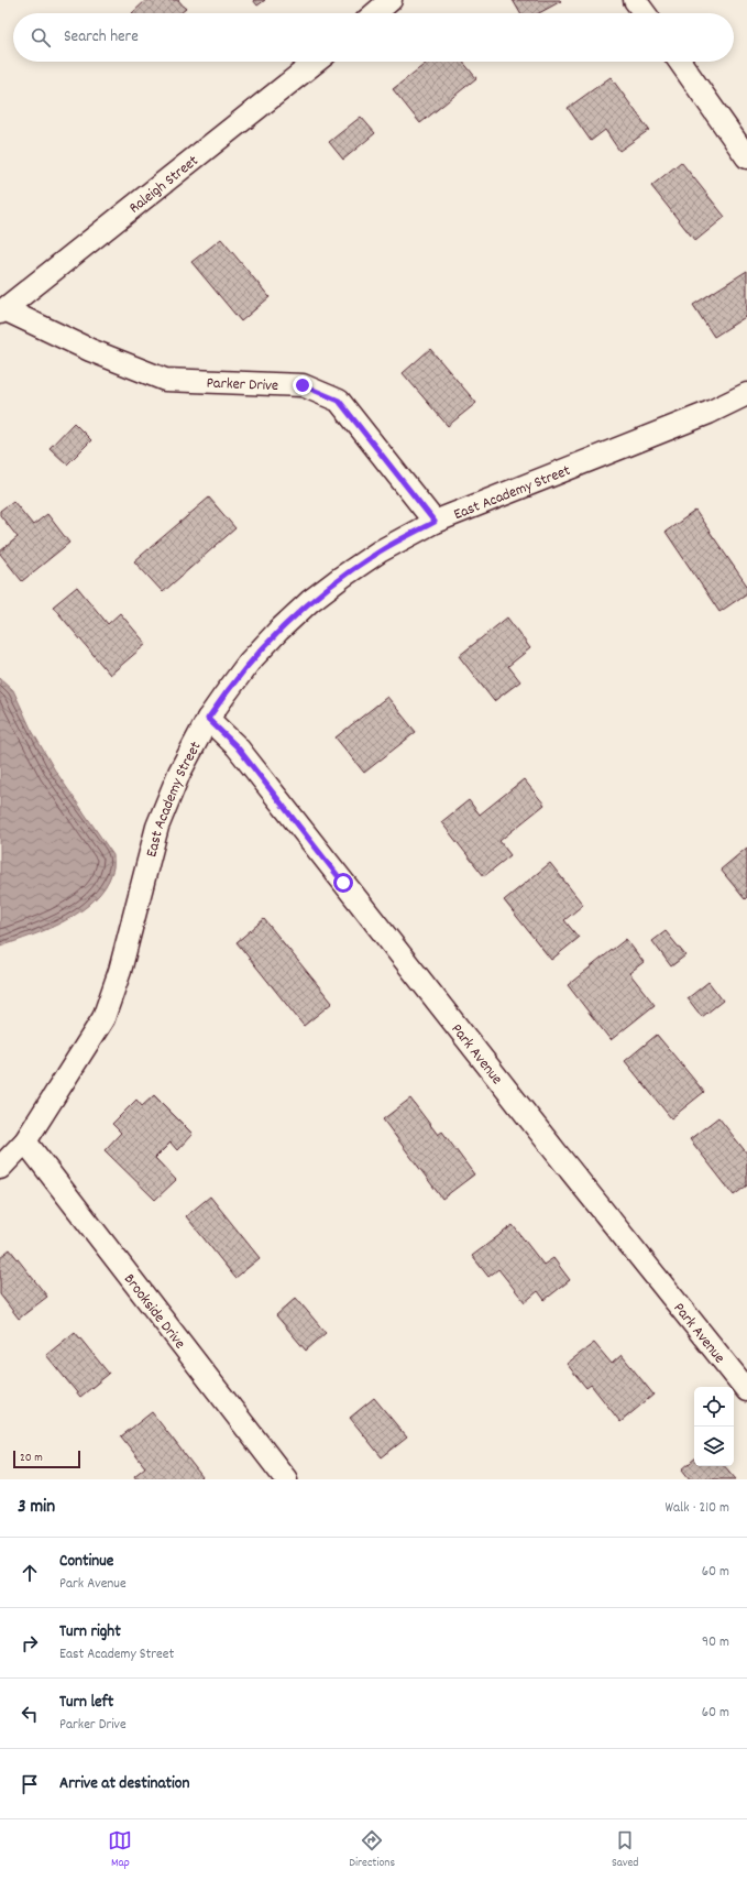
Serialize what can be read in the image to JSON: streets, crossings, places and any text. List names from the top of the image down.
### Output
{
  "streets": {
    "street": [
      "Raleigh Street",
      "Parker Drive",
      "East Academy Street",
      "Park Avenue",
      "Brookside Drive"
    ]
  },
  "crossings": [
    ["Raleigh Street", "Parker Drive"],
    ["Parker Drive", "East Academy Street"],
    ["East Academy Street", "Park Avenue"],
    ["East Academy Street", "Brookside Drive"]
  ],
  "scale_bar": "20 m",
  "page": {
    "search": "Search here",
    "scale": "20 m",
    "heading": ["3 min", "Walk · 210 m"],
    "list": [
      ["Continue", "Park Avenue", "60 m"],
      ["Turn right", "East Academy Street", "90 m"],
      ["Turn left", "Parker Drive", "60 m"],
      "Arrive at destination"
    ],
    "nav": ["Map", "Directions", "Saved"]
  }
}
